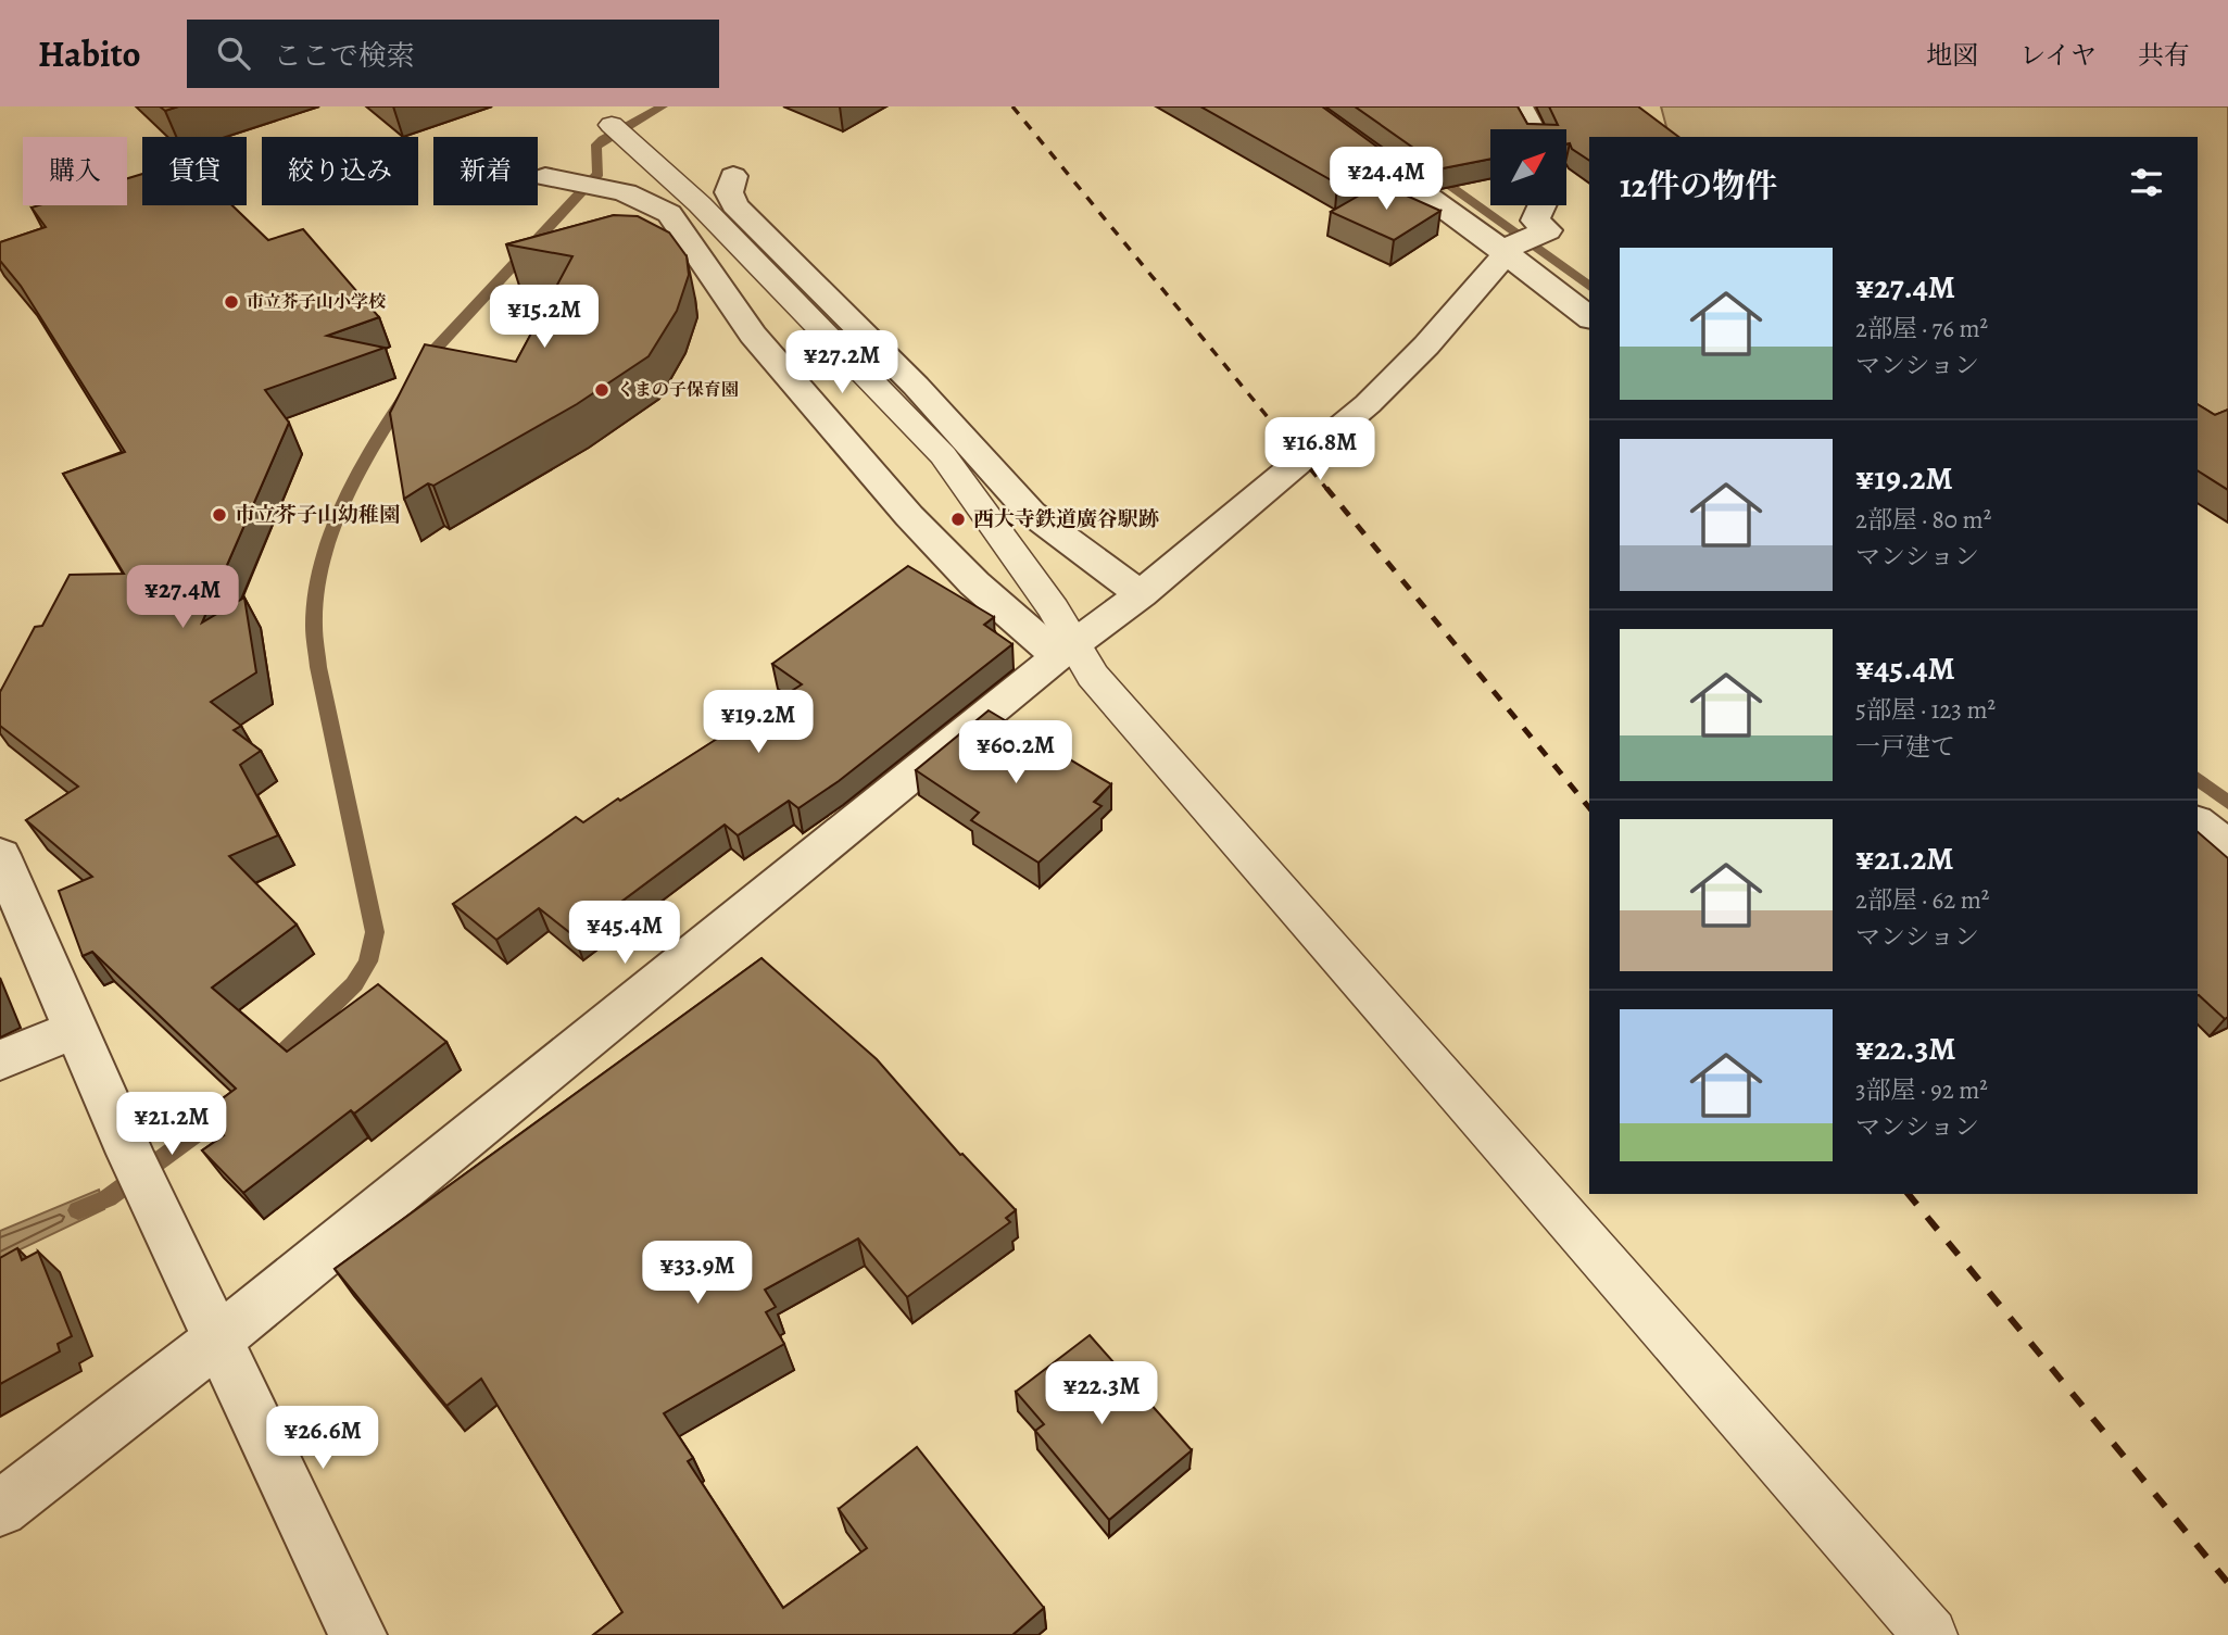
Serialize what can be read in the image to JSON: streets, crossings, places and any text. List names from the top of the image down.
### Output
{
  "places": [
    "市立芥子山小学校",
    "くまの子保育園",
    "市立芥子山幼稚園",
    "西大寺鉄道廣谷駅跡"
  ],
  "north": "top right",
  "page": {
    "header": "Habito",
    "search": "ここで検索",
    "nav": ["地図", "レイヤ", "共有"],
    "chip": [
      "購入",
      "賃貸",
      "絞り込み",
      "新着"
    ],
    "heading": "12件の物件",
    "price": [
      "¥24.4M",
      "¥15.2M",
      "¥27.2M",
      "¥16.8M",
      "¥27.4M",
      "¥19.2M",
      "¥60.2M",
      "¥45.4M",
      "¥21.2M",
      "¥33.9M",
      "¥22.3M",
      "¥26.6M"
    ],
    "list": [
      {
        "name": "¥27.4M",
        "note": "2部屋 · 76 m² · マンション"
      },
      {
        "name": "¥19.2M",
        "note": "2部屋 · 80 m² · マンション"
      },
      {
        "name": "¥45.4M",
        "note": "5部屋 · 123 m² · 一戸建て"
      },
      {
        "name": "¥21.2M",
        "note": "2部屋 · 62 m² · マンション"
      },
      {
        "name": "¥22.3M",
        "note": "3部屋 · 92 m² · マンション"
      }
    ]
  }
}
